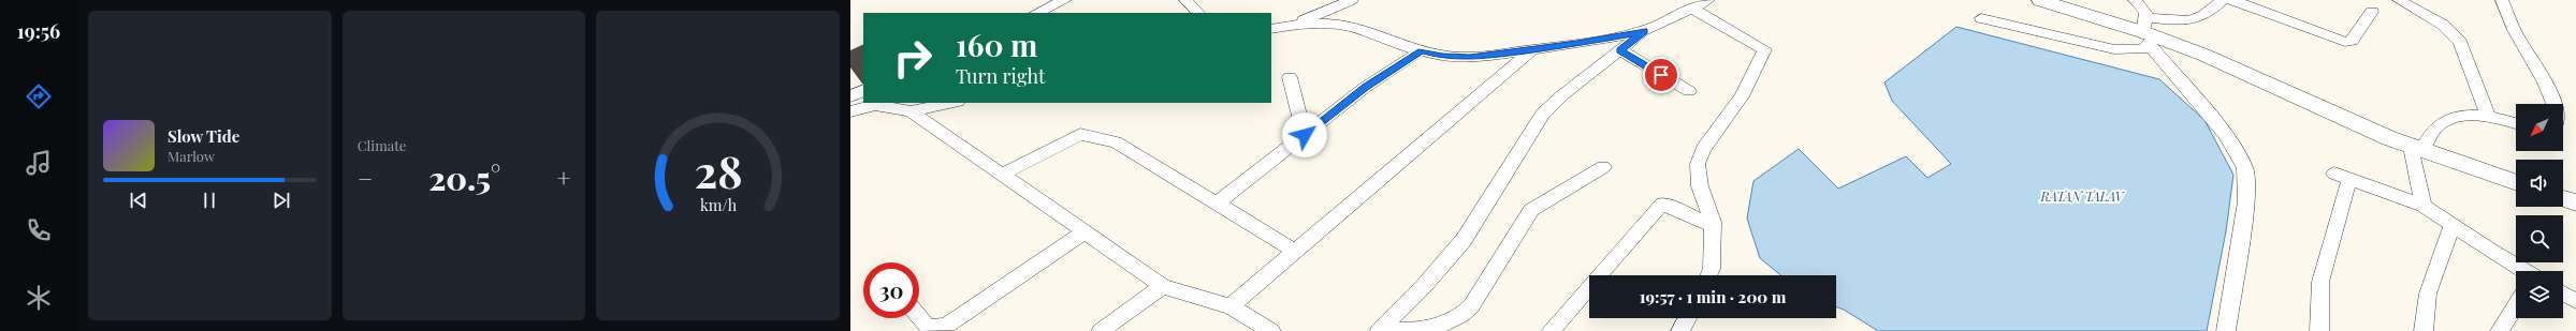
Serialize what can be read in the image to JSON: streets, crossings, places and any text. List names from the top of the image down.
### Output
{
  "water": ["RATAN TALAV"],
  "north": "bottom left",
  "page": {
    "tabs": "19:56",
    "tile": "Climate",
    "turn": ["160 m", "Turn right"],
    "song": ["Slow Tide", "Marlow"],
    "heat": ["−", "20.5°", "+"],
    "limit": "30",
    "trip": "19:57 · 1 min · 200 m",
    "gauge": ["28", "km/h"]
  }
}
